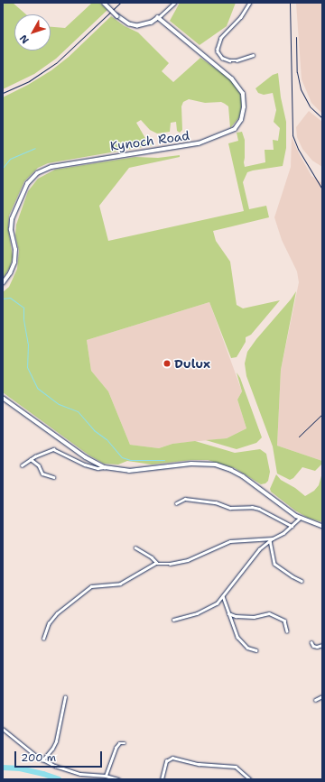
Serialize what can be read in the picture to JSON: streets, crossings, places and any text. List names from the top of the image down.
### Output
{
  "streets": {
    "street": ["Kynoch Road"]
  },
  "places": ["Dulux"],
  "scale_bar": "200 m",
  "north": "bottom left"
}
